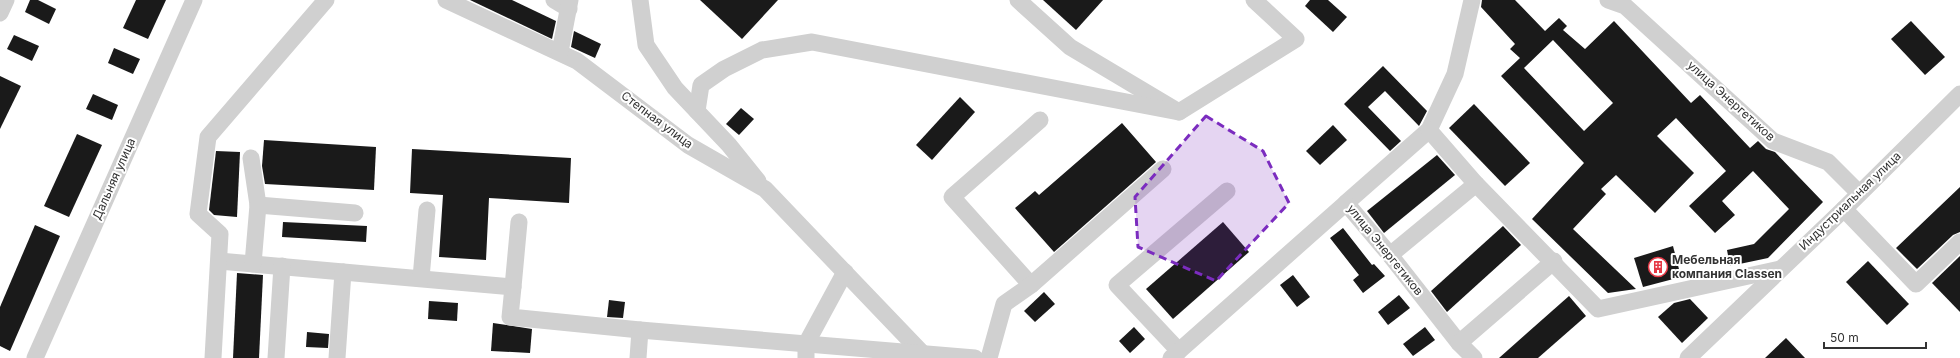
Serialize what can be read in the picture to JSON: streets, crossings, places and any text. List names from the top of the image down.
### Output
{
  "streets": {
    "street": [
      "улица Энергетиков",
      "Степная улица",
      "Дальняя улица",
      "Индустриальная улица"
    ]
  },
  "crossings": [
    ["улица Энергетиков", "Индустриальная улица"]
  ],
  "places": {
    "building": ["Мебельная компания Сlassen"]
  },
  "scale_bar": "50 m"
}
